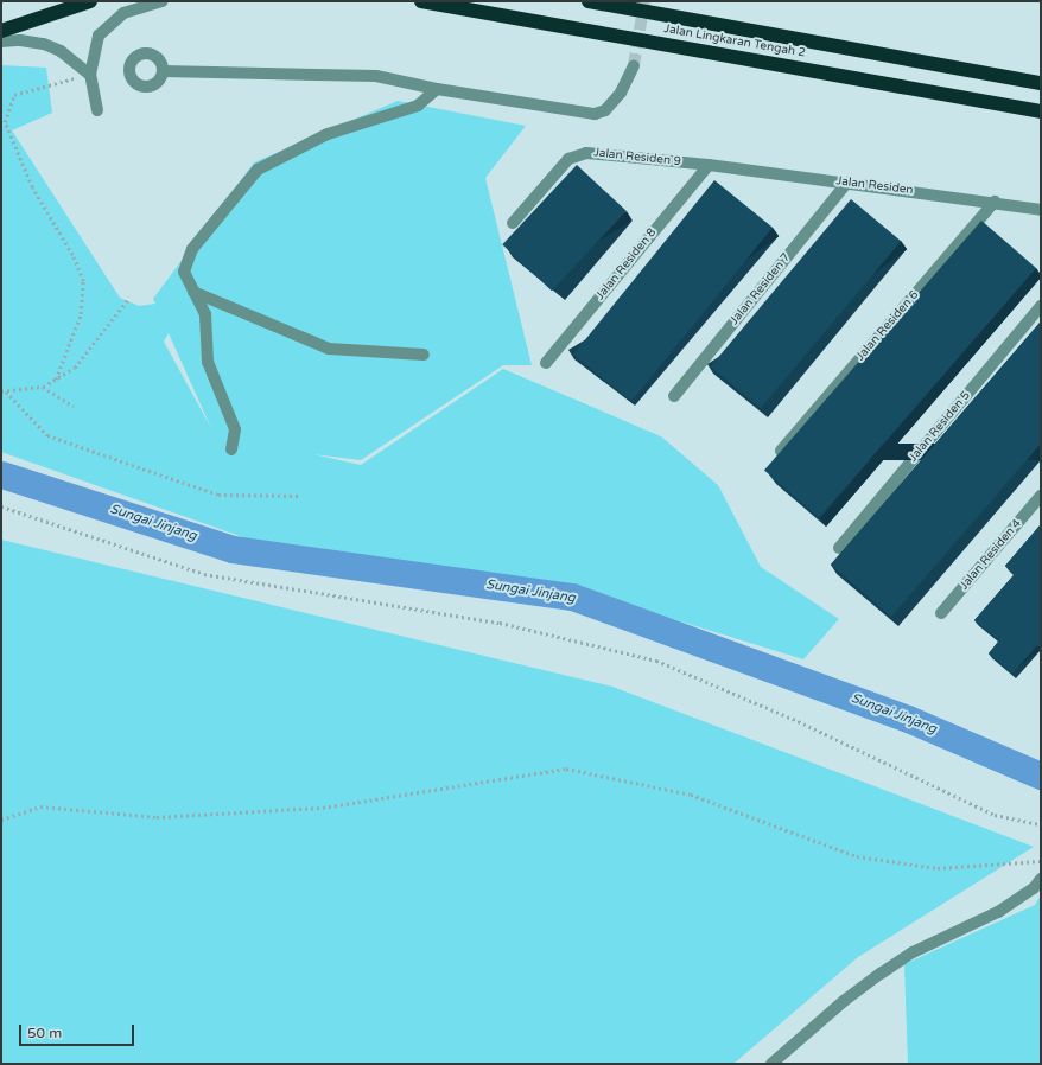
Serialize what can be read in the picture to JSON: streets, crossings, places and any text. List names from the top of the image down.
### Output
{
  "streets": {
    "highway": ["Jalan Lingkaran Tengah 2"],
    "street": [
      "Jalan Residen 9",
      "Jalan Residen",
      "Jalan Residen 8",
      "Jalan Residen 7",
      "Jalan Residen 6",
      "Jalan Residen 5",
      "Jalan Residen 4"
    ]
  },
  "crossings": [
    ["Jalan Residen 9", "Jalan Residen"],
    ["Jalan Residen 9", "Jalan Residen 8"],
    ["Jalan Residen", "Jalan Residen 8"],
    ["Jalan Residen", "Jalan Residen 7"],
    ["Jalan Residen", "Jalan Residen 6"]
  ],
  "water": ["Sungai Jinjang"],
  "scale_bar": "50 m"
}
